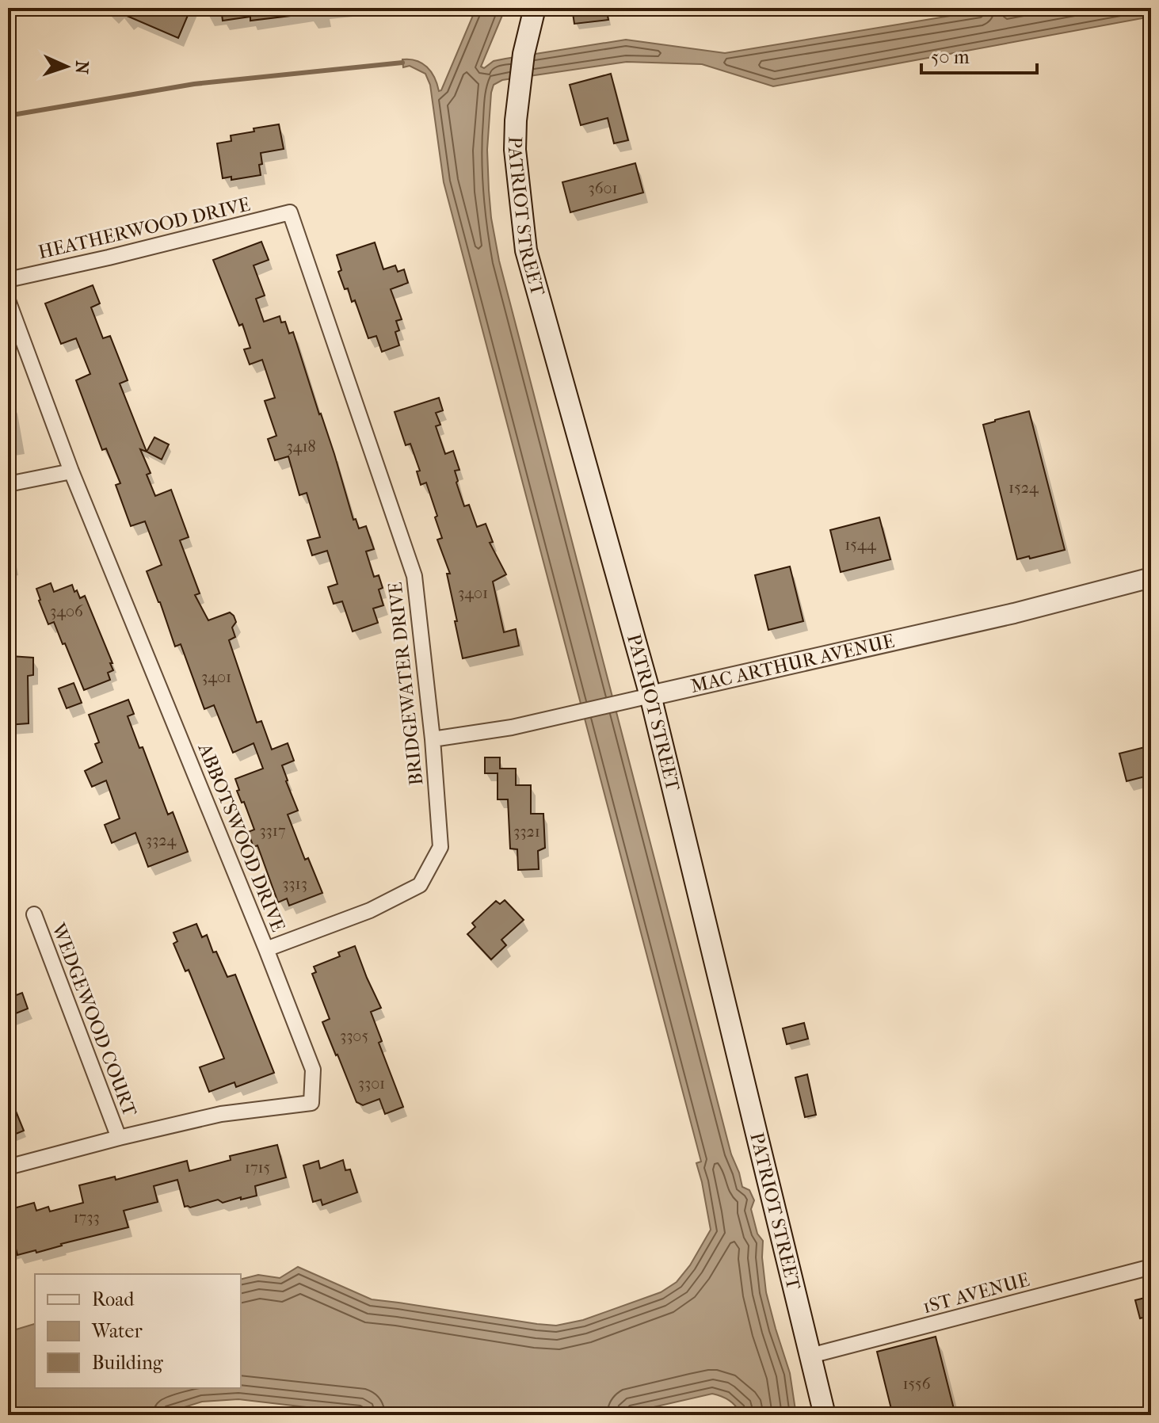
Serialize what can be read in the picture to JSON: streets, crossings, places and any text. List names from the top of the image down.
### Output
{
  "streets": {
    "main road": ["PATRIOT STREET"],
    "street": [
      "HEATHERWOOD DRIVE",
      "MAC ARTHUR AVENUE",
      "BRIDGEWATER DRIVE",
      "ABBOTSWOOD DRIVE",
      "WEDGEWOOD COURT",
      "1ST AVENUE"
    ]
  },
  "crossings": [
    ["PATRIOT STREET", "MAC ARTHUR AVENUE"],
    ["PATRIOT STREET", "1ST AVENUE"],
    ["HEATHERWOOD DRIVE", "BRIDGEWATER DRIVE"],
    ["MAC ARTHUR AVENUE", "BRIDGEWATER DRIVE"],
    ["BRIDGEWATER DRIVE", "ABBOTSWOOD DRIVE"],
    ["ABBOTSWOOD DRIVE", "WEDGEWOOD COURT"]
  ],
  "house_numbers": [
    "3601",
    "3418",
    "1524",
    "1544",
    "3401",
    "3406",
    "3401",
    "3317",
    "3321",
    "3324",
    "3313",
    "3305",
    "3301",
    "1715",
    "1733",
    "1556"
  ],
  "legend": ["Road", "Water", "Building"],
  "scale_bar": "50 m",
  "north": "right"
}
